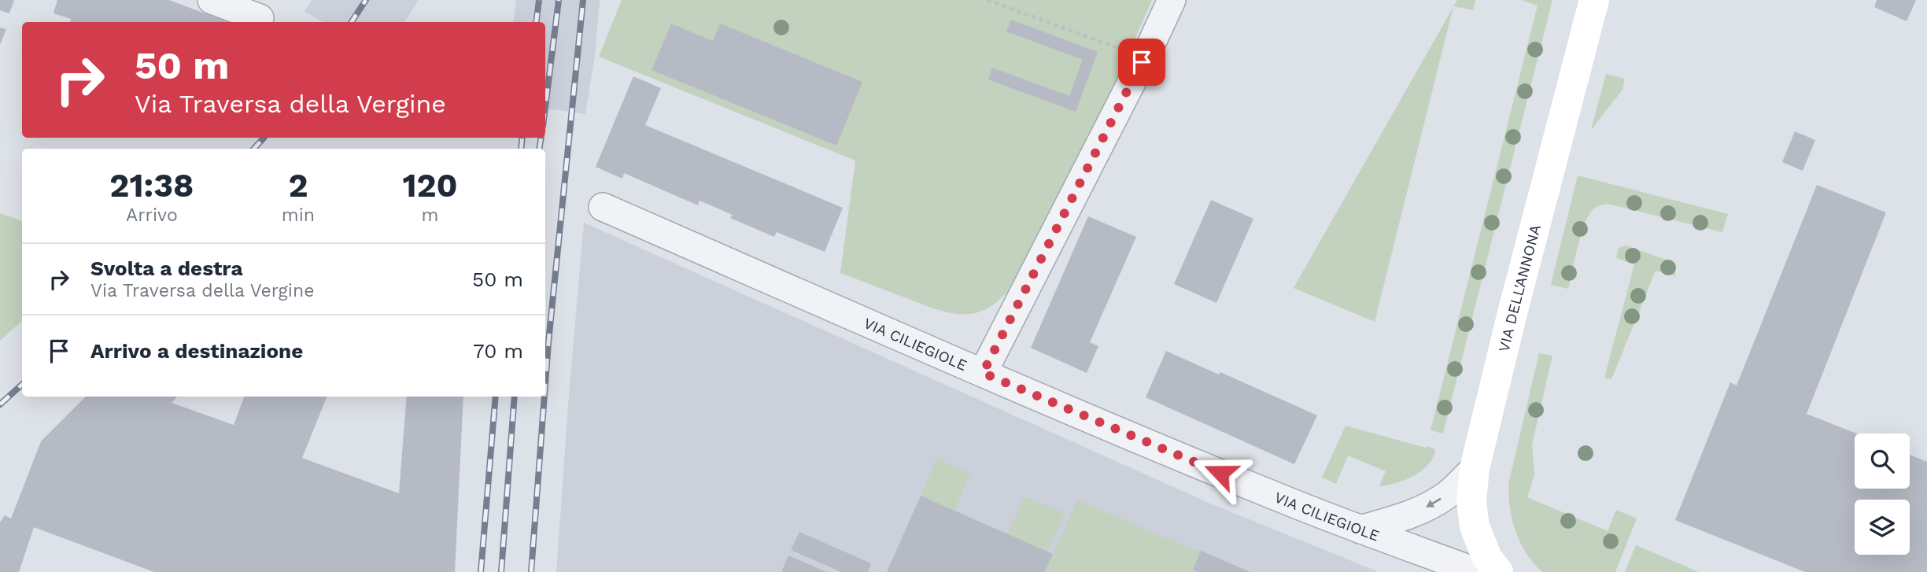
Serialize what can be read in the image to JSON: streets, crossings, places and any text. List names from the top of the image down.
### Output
{
  "streets": {
    "street": ["VIA DELL'ANNONA", "VIA CILIEGIOLE"]
  },
  "page": {
    "turn": ["50 m", "Via Traversa della Vergine"],
    "eta": [
      "21:38",
      "Arrivo",
      "2",
      "min",
      "120",
      "m"
    ],
    "list": [
      {
        "name": "Svolta a destra",
        "note": "Via Traversa della Vergine",
        "value": "50 m"
      },
      {
        "name": "Arrivo a destinazione",
        "value": "70 m"
      }
    ]
  }
}
